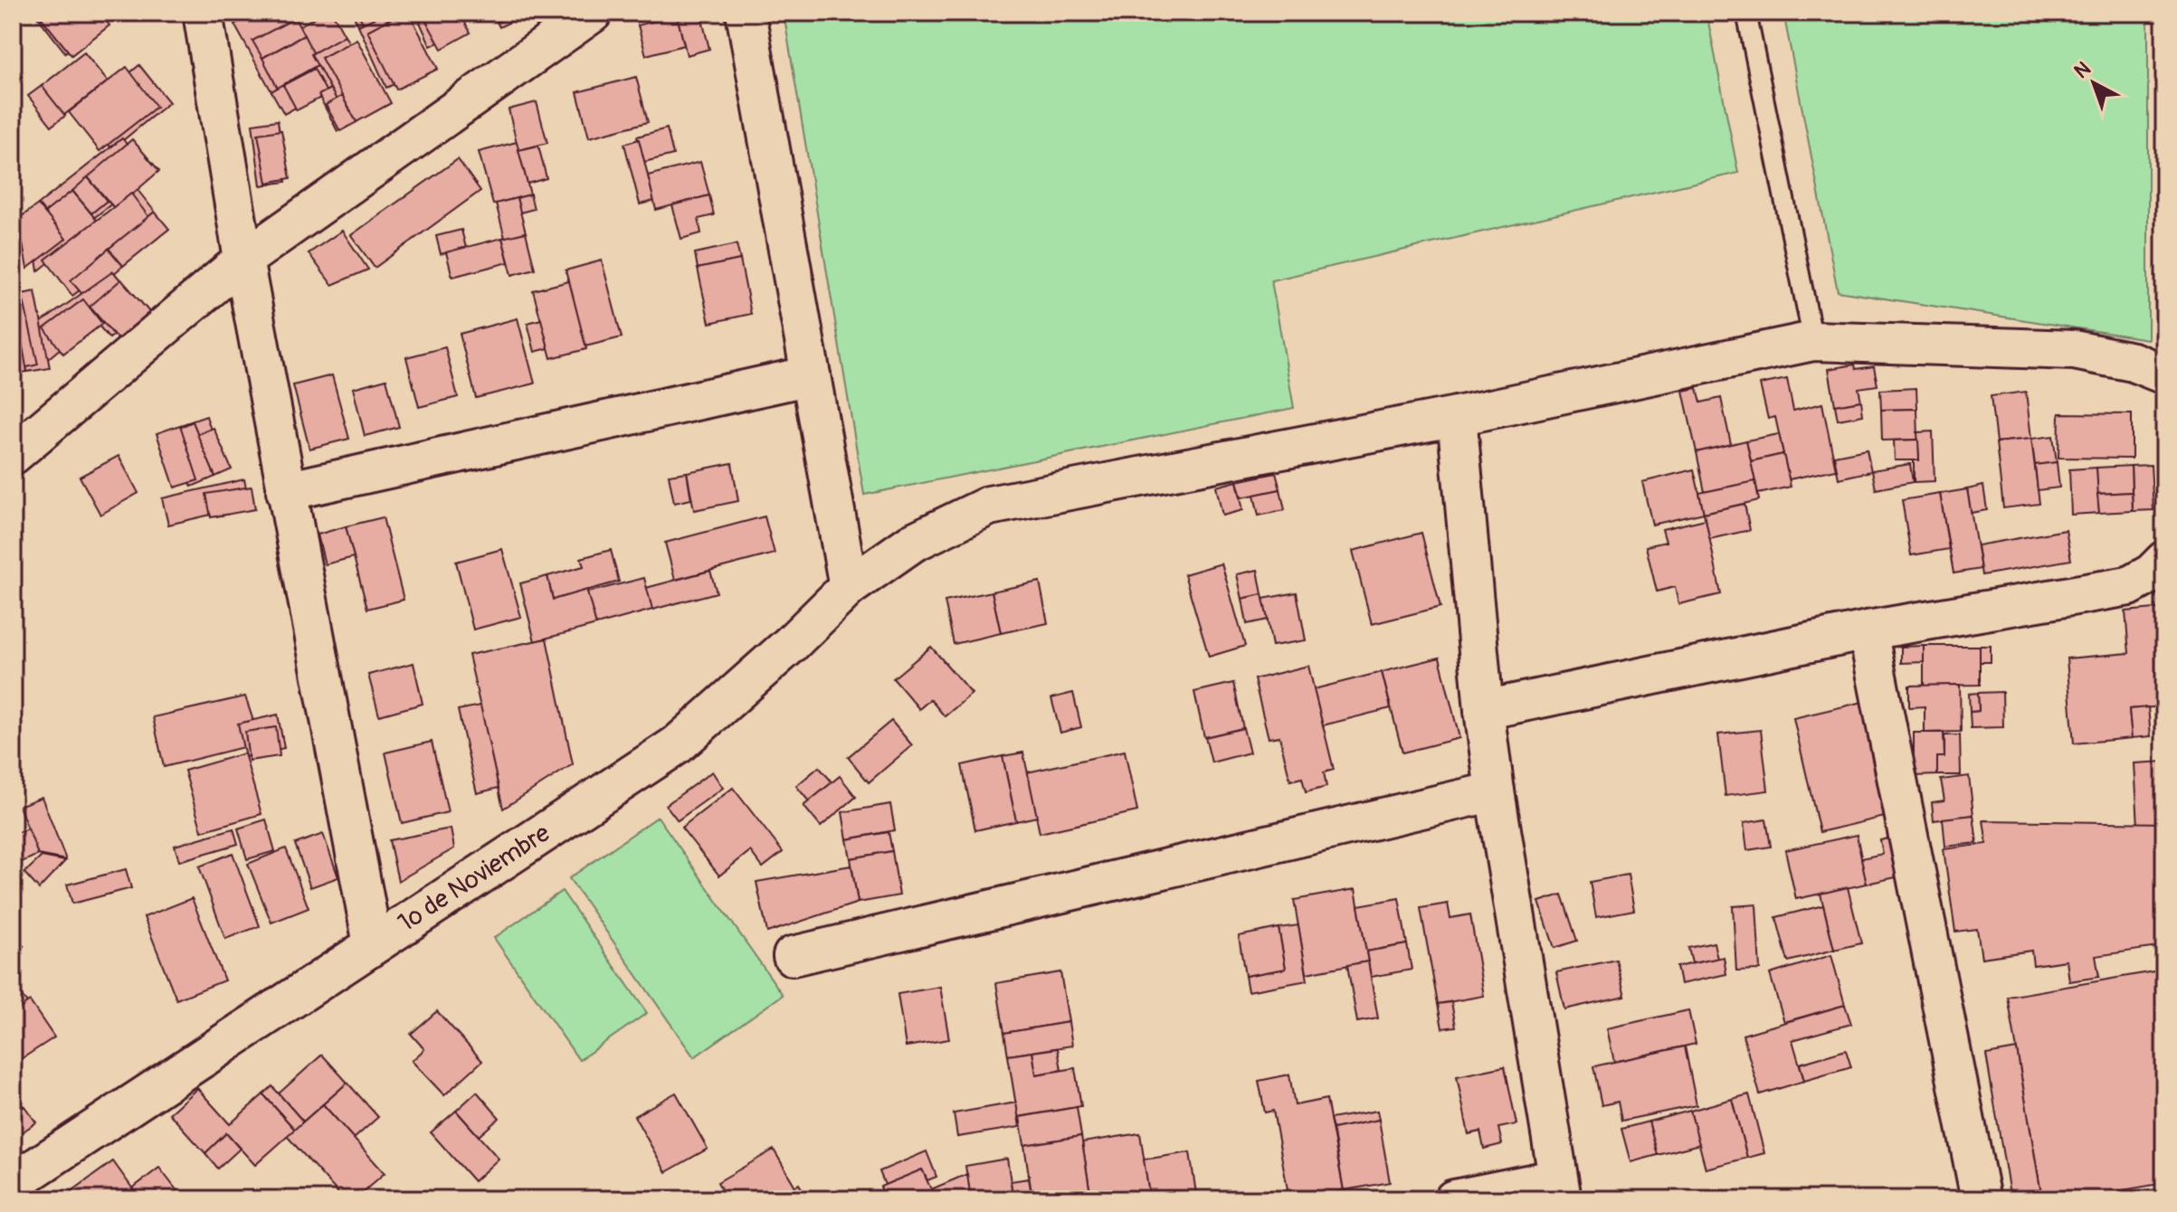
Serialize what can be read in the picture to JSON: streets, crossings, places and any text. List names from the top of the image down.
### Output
{
  "streets": {
    "street": ["1º de Noviembre"]
  },
  "north": "top left"
}
